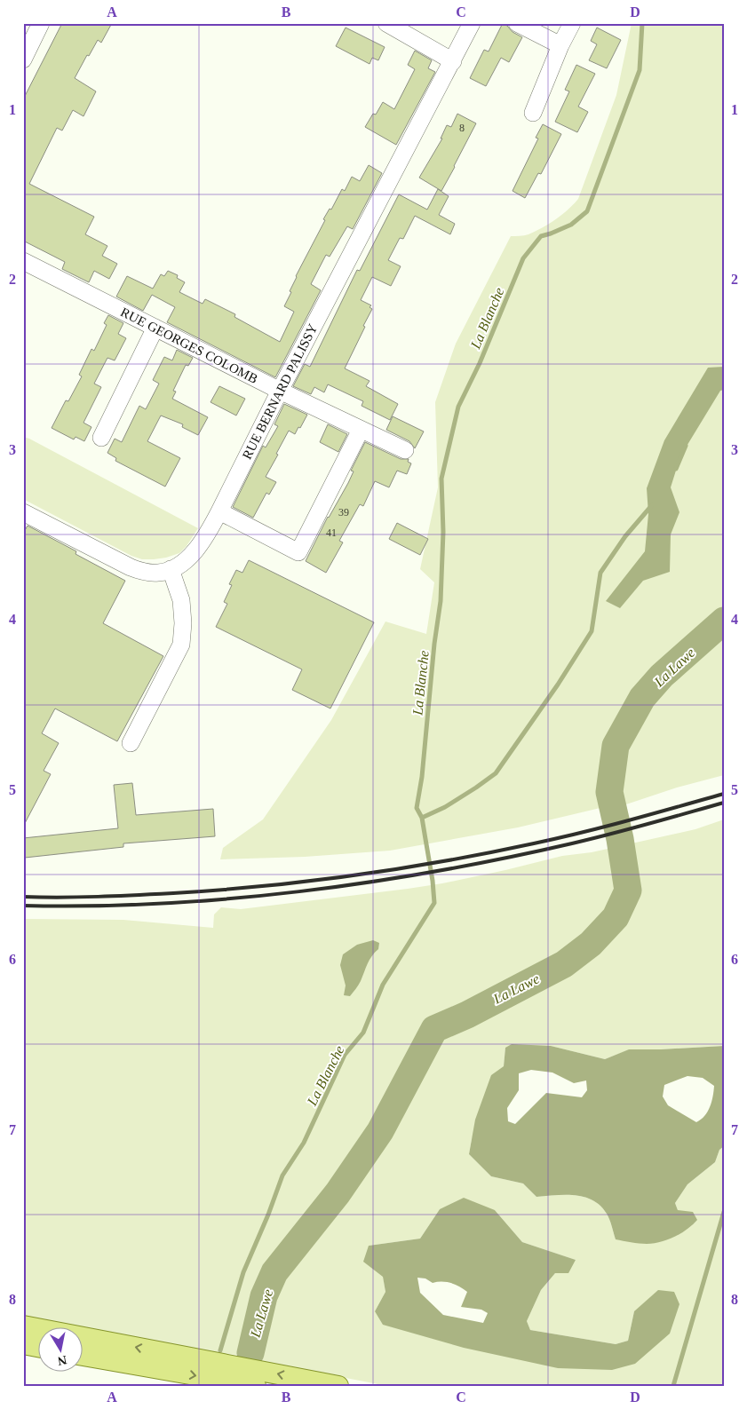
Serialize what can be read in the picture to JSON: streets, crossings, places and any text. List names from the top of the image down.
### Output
{
  "streets": {
    "street": ["RUE GEORGES COLOMB", "RUE BERNARD PALISSY"]
  },
  "crossings": [
    ["RUE GEORGES COLOMB", "RUE BERNARD PALISSY"]
  ],
  "water": ["La Blanche", "La Lawe"],
  "house_numbers": ["8", "39", "41"],
  "north": "bottom",
  "grid": {
    "columns": [
      "A",
      "B",
      "C",
      "D"
    ],
    "rows": [
      "1",
      "2",
      "3",
      "4",
      "5",
      "6",
      "7",
      "8"
    ]
  }
}
